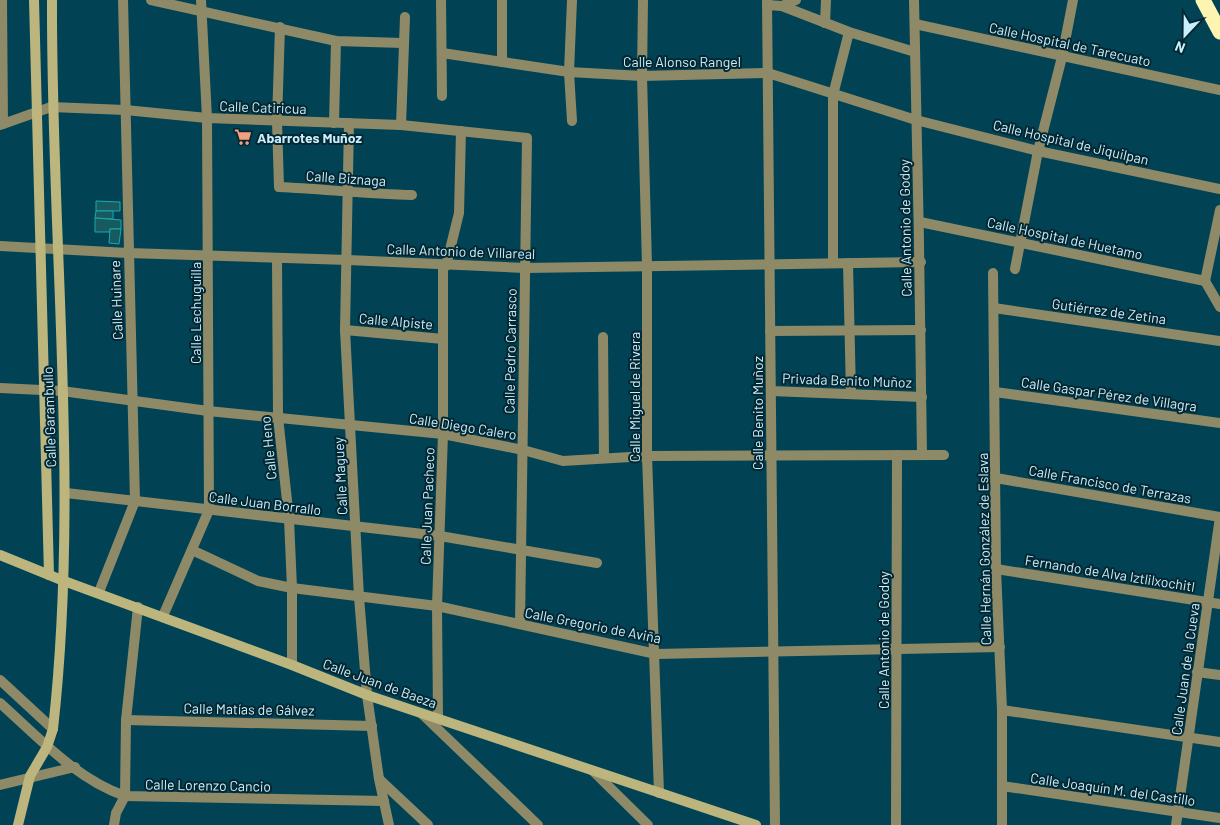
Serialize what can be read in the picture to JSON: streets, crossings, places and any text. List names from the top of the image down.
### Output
{
  "streets": {
    "street": [
      "Calle Hospital de Tarecuato",
      "Calle Alonso Rangel",
      "Calle Catiricua",
      "Calle Hospital de Jiquilpan",
      "Calle Biznaga",
      "Calle Antonio de Godoy",
      "Calle Hospital de Huetamo",
      "Calle Antonio de Villareal",
      "Calle Huinare",
      "Gutiérrez de Zetina",
      "Calle Lechuguilla",
      "Calle Alpiste",
      "Calle Pedro Carrasco",
      "Privada Benito Muñoz",
      "Calle Gaspar Pérez de Villagra",
      "Calle Miguel de Rivera",
      "Calle Benito Muñoz",
      "Calle Garambullo",
      "Calle Diego Calero",
      "Calle Heno",
      "Calle Maguey",
      "Calle Francisco de Terrazas",
      "Calle Juan Borrallo",
      "Calle Juan Pacheco",
      "Calle Hernán González de Eslava",
      "Fernando de Alva Iztlilxochitl",
      "Calle Gregorio de Aviña",
      "Calle Juan de la Cueva",
      "Calle Juan de Baeza",
      "Calle Matías de Gálvez",
      "Calle Lorenzo Cancio",
      "Calle Joaquín M. del Castillo"
    ]
  },
  "crossings": [
    ["Calle Hospital de Tarecuato", "Calle Antonio de Godoy"],
    ["Calle Alonso Rangel", "Calle Hospital de Jiquilpan"],
    ["Calle Alonso Rangel", "Calle Antonio de Godoy"],
    ["Calle Alonso Rangel", "Calle Miguel de Rivera"],
    ["Calle Alonso Rangel", "Calle Benito Muñoz"],
    ["Calle Catiricua", "Calle Biznaga"],
    ["Calle Catiricua", "Calle Huinare"],
    ["Calle Catiricua", "Calle Lechuguilla"],
    ["Calle Catiricua", "Calle Pedro Carrasco"],
    ["Calle Catiricua", "Calle Garambullo"],
    ["Calle Catiricua", "Calle Maguey"],
    ["Calle Catiricua", "Calle Juan Pacheco"],
    ["Calle Hospital de Jiquilpan", "Calle Antonio de Godoy"],
    ["Calle Biznaga", "Calle Maguey"],
    ["Calle Antonio de Godoy", "Calle Hospital de Huetamo"],
    ["Calle Antonio de Godoy", "Calle Antonio de Villareal"],
    ["Calle Antonio de Godoy", "Privada Benito Muñoz"],
    ["Calle Antonio de Godoy", "Calle Diego Calero"],
    ["Calle Antonio de Godoy", "Calle Gregorio de Aviña"],
    ["Calle Antonio de Villareal", "Calle Huinare"],
    ["Calle Antonio de Villareal", "Calle Lechuguilla"],
    ["Calle Antonio de Villareal", "Calle Pedro Carrasco"],
    ["Calle Antonio de Villareal", "Calle Miguel de Rivera"],
    ["Calle Antonio de Villareal", "Calle Benito Muñoz"],
    ["Calle Antonio de Villareal", "Calle Garambullo"],
    ["Calle Antonio de Villareal", "Calle Heno"],
    ["Calle Antonio de Villareal", "Calle Maguey"],
    ["Calle Antonio de Villareal", "Calle Juan Pacheco"],
    ["Calle Huinare", "Calle Diego Calero"],
    ["Calle Huinare", "Calle Juan Borrallo"],
    ["Calle Huinare", "Calle Juan de Baeza"],
    ["Gutiérrez de Zetina", "Calle Hernán González de Eslava"],
    ["Calle Lechuguilla", "Calle Diego Calero"],
    ["Calle Lechuguilla", "Calle Juan Borrallo"],
    ["Calle Lechuguilla", "Calle Gregorio de Aviña"],
    ["Calle Lechuguilla", "Calle Juan de Baeza"],
    ["Calle Alpiste", "Calle Maguey"],
    ["Calle Alpiste", "Calle Juan Pacheco"],
    ["Calle Pedro Carrasco", "Calle Diego Calero"],
    ["Calle Pedro Carrasco", "Calle Juan Borrallo"],
    ["Calle Pedro Carrasco", "Calle Gregorio de Aviña"],
    ["Privada Benito Muñoz", "Calle Benito Muñoz"],
    ["Calle Gaspar Pérez de Villagra", "Calle Hernán González de Eslava"],
    ["Calle Miguel de Rivera", "Calle Diego Calero"],
    ["Calle Miguel de Rivera", "Calle Gregorio de Aviña"],
    ["Calle Miguel de Rivera", "Calle Juan de Baeza"],
    ["Calle Benito Muñoz", "Calle Diego Calero"],
    ["Calle Benito Muñoz", "Calle Gregorio de Aviña"],
    ["Calle Garambullo", "Calle Diego Calero"],
    ["Calle Garambullo", "Calle Juan Borrallo"],
    ["Calle Garambullo", "Calle Juan de Baeza"],
    ["Calle Garambullo", "Calle Lorenzo Cancio"],
    ["Calle Diego Calero", "Calle Heno"],
    ["Calle Diego Calero", "Calle Maguey"],
    ["Calle Diego Calero", "Calle Juan Pacheco"],
    ["Calle Heno", "Calle Juan Borrallo"],
    ["Calle Heno", "Calle Gregorio de Aviña"],
    ["Calle Heno", "Calle Juan de Baeza"],
    ["Calle Maguey", "Calle Juan Borrallo"],
    ["Calle Maguey", "Calle Gregorio de Aviña"],
    ["Calle Maguey", "Calle Juan de Baeza"],
    ["Calle Maguey", "Calle Matías de Gálvez"],
    ["Calle Maguey", "Calle Lorenzo Cancio"],
    ["Calle Francisco de Terrazas", "Calle Hernán González de Eslava"],
    ["Calle Francisco de Terrazas", "Calle Juan de la Cueva"],
    ["Calle Juan Borrallo", "Calle Juan Pacheco"],
    ["Calle Juan Pacheco", "Calle Gregorio de Aviña"],
    ["Calle Juan Pacheco", "Calle Juan de Baeza"],
    ["Calle Hernán González de Eslava", "Fernando de Alva Iztlilxochitl"],
    ["Calle Hernán González de Eslava", "Calle Gregorio de Aviña"],
    ["Calle Hernán González de Eslava", "Calle Joaquín M. del Castillo"],
    ["Fernando de Alva Iztlilxochitl", "Calle Juan de la Cueva"],
    ["Calle Juan de la Cueva", "Calle Joaquín M. del Castillo"]
  ],
  "places": {
    "supermarket": ["Abarrotes Muñoz"]
  },
  "north": "bottom"
}
